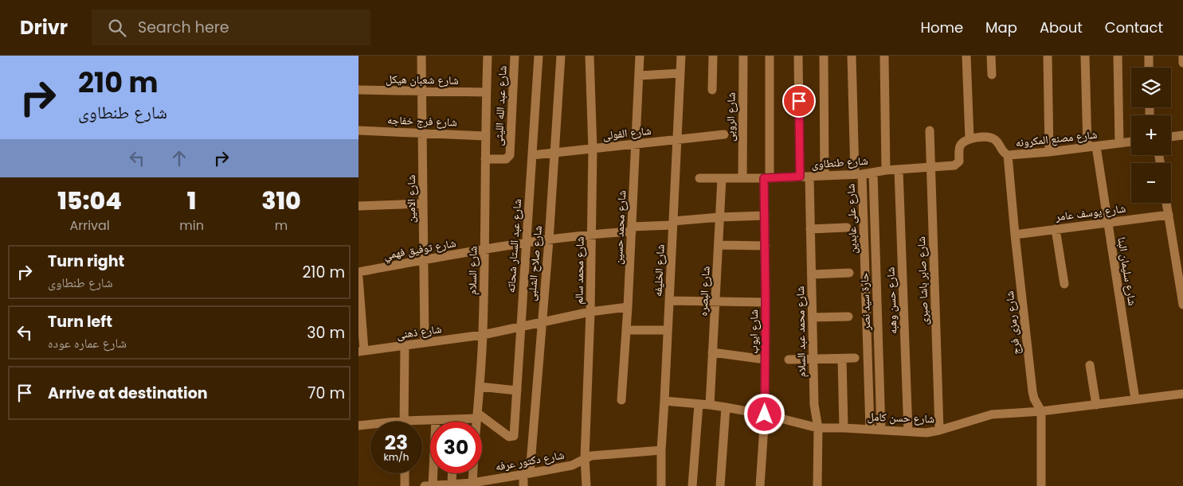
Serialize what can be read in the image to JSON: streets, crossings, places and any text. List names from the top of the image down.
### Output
{
  "streets": {
    "street": [
      "شارع شعبان هيكل",
      "شارع عبد الله الليثى",
      "شارع الروبى",
      "شارع فرج خفاجه",
      "شارع الفولى",
      "شارع مصنع المكرونه",
      "شارع طنطاوى",
      "شارع الامين",
      "شارع يوسف عامر",
      "شارع على عابدين",
      "شارع محمد حسين",
      "شارع عبد الستار شحاته",
      "شارع توفيق فهمي",
      "شارع صلاح الشلبى",
      "شارع السلام",
      "شارع محمد سالم",
      "شارع الخليفه",
      "شارع سليمان البنا",
      "شارع صابر باشا صبرى",
      "شارع البصره",
      "شارع حسن وهبه",
      "حارة سيد نصر",
      "شارع رمزى فرج",
      "شارع ذهنى",
      "شارع ايوب",
      "شارع محمد عبد السلام",
      "شارع حسن كامل",
      "شارع دكتور عرفه"
    ]
  },
  "crossings": [
    ["شارع شعبان هيكل", "شارع الامين"],
    ["شارع شعبان هيكل", "شارع السلام"],
    ["شارع عبد الله الليثى", "شارع السلام"],
    ["شارع الروبى", "شارع طنطاوى"],
    ["شارع فرج خفاجه", "شارع الامين"],
    ["شارع فرج خفاجه", "شارع السلام"],
    ["شارع الفولى", "شارع محمد حسين"],
    ["شارع الفولى", "شارع عبد الستار شحاته"],
    ["شارع الفولى", "شارع صلاح الشلبى"],
    ["شارع الفولى", "شارع محمد سالم"],
    ["شارع الفولى", "شارع الخليفه"],
    ["شارع مصنع المكرونه", "شارع طنطاوى"],
    ["شارع مصنع المكرونه", "شارع سليمان البنا"],
    ["شارع مصنع المكرونه", "شارع رمزى فرج"],
    ["شارع طنطاوى", "شارع على عابدين"],
    ["شارع طنطاوى", "شارع صابر باشا صبرى"],
    ["شارع طنطاوى", "شارع البصره"],
    ["شارع طنطاوى", "شارع حسن وهبه"],
    ["شارع طنطاوى", "حارة سيد نصر"],
    ["شارع طنطاوى", "شارع ايوب"],
    ["شارع طنطاوى", "شارع محمد عبد السلام"],
    ["شارع الامين", "شارع توفيق فهمي"],
    ["شارع الامين", "شارع ذهنى"],
    ["شارع يوسف عامر", "شارع سليمان البنا"],
    ["شارع يوسف عامر", "شارع رمزى فرج"],
    ["شارع على عابدين", "شارع حسن كامل"],
    ["شارع محمد حسين", "شارع توفيق فهمي"],
    ["شارع محمد حسين", "شارع ذهنى"],
    ["شارع عبد الستار شحاته", "شارع توفيق فهمي"],
    ["شارع عبد الستار شحاته", "شارع السلام"],
    ["شارع عبد الستار شحاته", "شارع ذهنى"],
    ["شارع توفيق فهمي", "شارع صلاح الشلبى"],
    ["شارع توفيق فهمي", "شارع السلام"],
    ["شارع توفيق فهمي", "شارع محمد سالم"],
    ["شارع توفيق فهمي", "شارع الخليفه"],
    ["شارع توفيق فهمي", "شارع البصره"],
    ["شارع توفيق فهمي", "شارع ايوب"],
    ["شارع صلاح الشلبى", "شارع ذهنى"],
    ["شارع صلاح الشلبى", "شارع دكتور عرفه"],
    ["شارع السلام", "شارع ذهنى"],
    ["شارع السلام", "شارع دكتور عرفه"],
    ["شارع محمد سالم", "شارع ذهنى"],
    ["شارع محمد سالم", "شارع دكتور عرفه"],
    ["شارع الخليفه", "شارع حسن كامل"],
    ["شارع الخليفه", "شارع دكتور عرفه"],
    ["شارع سليمان البنا", "شارع حسن كامل"],
    ["شارع صابر باشا صبرى", "شارع حسن كامل"],
    ["شارع البصره", "شارع حسن كامل"],
    ["شارع حسن وهبه", "شارع حسن كامل"],
    ["حارة سيد نصر", "شارع حسن كامل"],
    ["شارع رمزى فرج", "شارع حسن كامل"],
    ["شارع ايوب", "شارع حسن كامل"],
    ["شارع محمد عبد السلام", "شارع حسن كامل"]
  ],
  "page": {
    "header": "Drivr",
    "search": "Search here",
    "nav": [
      "Home",
      "Map",
      "About",
      "Contact"
    ],
    "turn": ["210 m", "شارع طنطاوى"],
    "map_buttons": ["+", "−"],
    "eta": [
      "15:04",
      "Arrival",
      "1",
      "min",
      "310",
      "m"
    ],
    "list": [
      {
        "name": "Turn right",
        "note": "شارع طنطاوى",
        "value": "210 m"
      },
      {
        "name": "Turn left",
        "note": "شارع عماره عوده",
        "value": "30 m"
      },
      {
        "name": "Arrive at destination",
        "value": "70 m"
      }
    ],
    "speed": "23 km/h",
    "limit": "30"
  }
}
